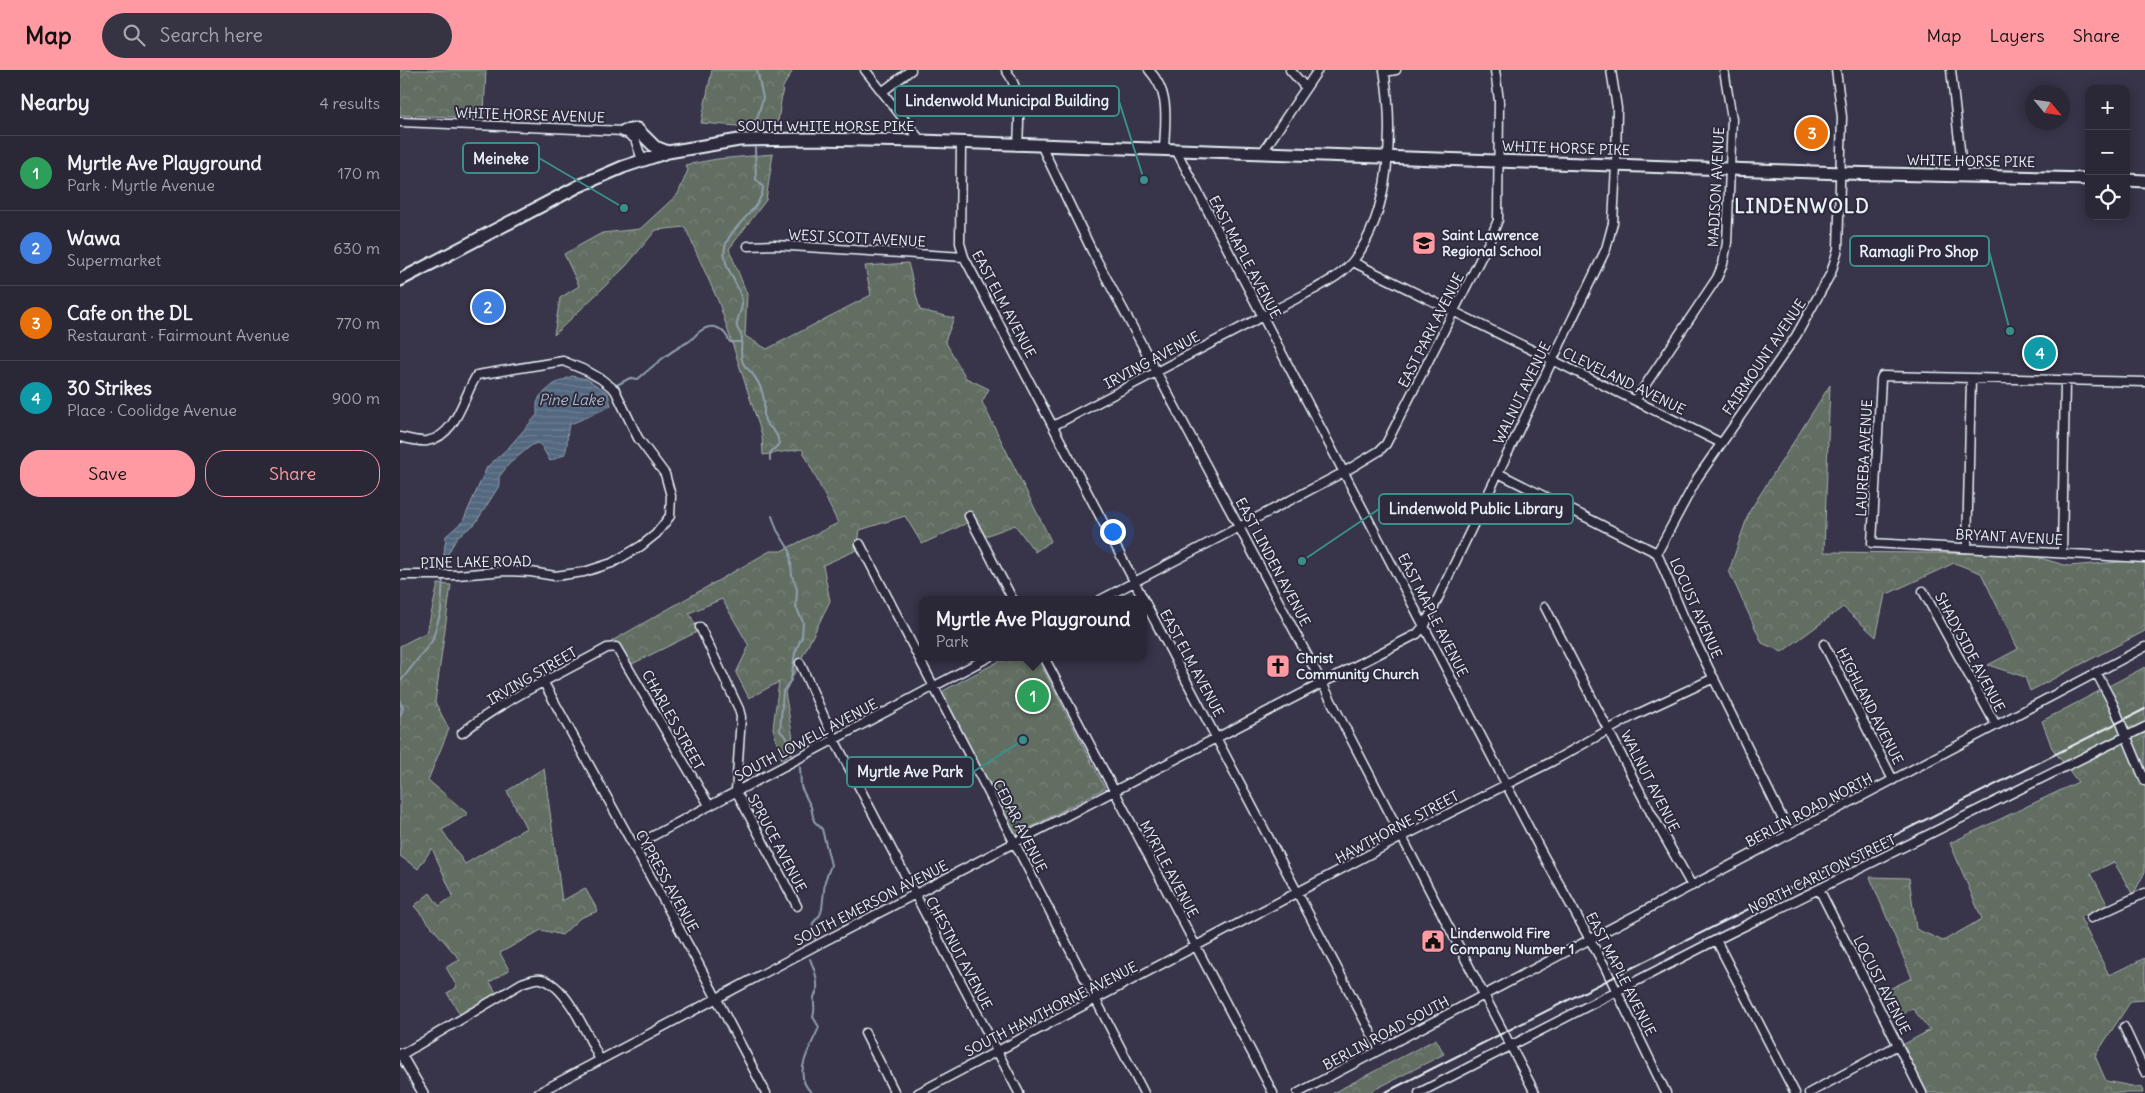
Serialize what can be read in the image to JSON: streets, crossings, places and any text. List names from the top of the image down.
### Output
{
  "streets": {
    "highway": ["SOUTH WHITE HORSE PIKE", "WHITE HORSE PIKE"],
    "street": [
      "WHITE HORSE AVENUE",
      "MADISON AVENUE",
      "WEST SCOTT AVENUE",
      "EAST MAPLE AVENUE",
      "EAST ELM AVENUE",
      "EAST PARK AVENUE",
      "FAIRMOUNT AVENUE",
      "IRVING AVENUE",
      "CLEVELAND AVENUE",
      "WALNUT AVENUE",
      "LAUREBA AVENUE",
      "BRYANT AVENUE",
      "PINE LAKE ROAD",
      "EAST LINDEN AVENUE",
      "LOCUST AVENUE",
      "SHADYSIDE AVENUE",
      "IRVING STREET",
      "HIGHLAND AVENUE",
      "CHARLES STREET",
      "SOUTH LOWELL AVENUE",
      "BERLIN ROAD NORTH",
      "CEDAR AVENUE",
      "HAWTHORNE STREET",
      "SPRUCE AVENUE",
      "MYRTLE AVENUE",
      "NORTH CARLTON STREET",
      "CYPRESS AVENUE",
      "SOUTH EMERSON AVENUE",
      "CHESTNUT AVENUE",
      "SOUTH HAWTHORNE AVENUE",
      "BERLIN ROAD SOUTH"
    ]
  },
  "crossings": [
    ["WHITE HORSE AVENUE", "SOUTH WHITE HORSE PIKE"],
    ["SOUTH WHITE HORSE PIKE", "WHITE HORSE PIKE"],
    ["SOUTH WHITE HORSE PIKE", "EAST ELM AVENUE"],
    ["SOUTH WHITE HORSE PIKE", "EAST LINDEN AVENUE"],
    ["WHITE HORSE PIKE", "MADISON AVENUE"],
    ["WHITE HORSE PIKE", "EAST MAPLE AVENUE"],
    ["WHITE HORSE PIKE", "EAST PARK AVENUE"],
    ["WHITE HORSE PIKE", "FAIRMOUNT AVENUE"],
    ["WHITE HORSE PIKE", "WALNUT AVENUE"],
    ["WHITE HORSE PIKE", "EAST LINDEN AVENUE"],
    ["MADISON AVENUE", "CLEVELAND AVENUE"],
    ["WEST SCOTT AVENUE", "EAST ELM AVENUE"],
    ["EAST MAPLE AVENUE", "EAST PARK AVENUE"],
    ["EAST MAPLE AVENUE", "IRVING AVENUE"],
    ["EAST MAPLE AVENUE", "WALNUT AVENUE"],
    ["EAST MAPLE AVENUE", "BERLIN ROAD NORTH"],
    ["EAST MAPLE AVENUE", "HAWTHORNE STREET"],
    ["EAST MAPLE AVENUE", "NORTH CARLTON STREET"],
    ["EAST MAPLE AVENUE", "SOUTH EMERSON AVENUE"],
    ["EAST ELM AVENUE", "IRVING AVENUE"],
    ["EAST ELM AVENUE", "HAWTHORNE STREET"],
    ["EAST ELM AVENUE", "SOUTH EMERSON AVENUE"],
    ["EAST ELM AVENUE", "BERLIN ROAD SOUTH"],
    ["EAST PARK AVENUE", "CLEVELAND AVENUE"],
    ["FAIRMOUNT AVENUE", "CLEVELAND AVENUE"],
    ["FAIRMOUNT AVENUE", "LOCUST AVENUE"],
    ["IRVING AVENUE", "CLEVELAND AVENUE"],
    ["IRVING AVENUE", "EAST LINDEN AVENUE"],
    ["CLEVELAND AVENUE", "WALNUT AVENUE"],
    ["WALNUT AVENUE", "LOCUST AVENUE"],
    ["WALNUT AVENUE", "BERLIN ROAD NORTH"],
    ["WALNUT AVENUE", "HAWTHORNE STREET"],
    ["WALNUT AVENUE", "SOUTH EMERSON AVENUE"],
    ["LAUREBA AVENUE", "BRYANT AVENUE"],
    ["EAST LINDEN AVENUE", "BERLIN ROAD NORTH"],
    ["EAST LINDEN AVENUE", "HAWTHORNE STREET"],
    ["EAST LINDEN AVENUE", "NORTH CARLTON STREET"],
    ["EAST LINDEN AVENUE", "SOUTH EMERSON AVENUE"],
    ["EAST LINDEN AVENUE", "BERLIN ROAD SOUTH"],
    ["LOCUST AVENUE", "BERLIN ROAD NORTH"],
    ["LOCUST AVENUE", "HAWTHORNE STREET"],
    ["LOCUST AVENUE", "NORTH CARLTON STREET"],
    ["SHADYSIDE AVENUE", "BERLIN ROAD NORTH"],
    ["IRVING STREET", "CHARLES STREET"],
    ["IRVING STREET", "CYPRESS AVENUE"],
    ["HIGHLAND AVENUE", "BERLIN ROAD NORTH"],
    ["CHARLES STREET", "SOUTH LOWELL AVENUE"],
    ["SOUTH LOWELL AVENUE", "CEDAR AVENUE"],
    ["SOUTH LOWELL AVENUE", "SPRUCE AVENUE"],
    ["SOUTH LOWELL AVENUE", "CYPRESS AVENUE"],
    ["SOUTH LOWELL AVENUE", "CHESTNUT AVENUE"],
    ["BERLIN ROAD NORTH", "BERLIN ROAD SOUTH"],
    ["CEDAR AVENUE", "SOUTH EMERSON AVENUE"],
    ["CEDAR AVENUE", "SOUTH HAWTHORNE AVENUE"],
    ["HAWTHORNE STREET", "MYRTLE AVENUE"],
    ["HAWTHORNE STREET", "SOUTH HAWTHORNE AVENUE"],
    ["MYRTLE AVENUE", "SOUTH EMERSON AVENUE"],
    ["MYRTLE AVENUE", "SOUTH HAWTHORNE AVENUE"],
    ["CYPRESS AVENUE", "SOUTH EMERSON AVENUE"],
    ["SOUTH EMERSON AVENUE", "CHESTNUT AVENUE"],
    ["CHESTNUT AVENUE", "SOUTH HAWTHORNE AVENUE"]
  ],
  "districts": ["LINDENWOLD"],
  "water": ["Pine Lake"],
  "places": {
    "other": [
      "Lindenwold Municipal Building",
      "Meineke",
      "Ramagli Pro Shop",
      "Lindenwold Public Library",
      "Myrtle Ave Park"
    ],
    "school or university": ["Saint Lawrence Regional School"],
    "church": ["Christ Community Church"],
    "public building": ["Lindenwold Fire Company Number 1"]
  },
  "north": "bottom right",
  "page": {
    "header": "Map",
    "search": "Search here",
    "nav": ["Map", "Layers", "Share"],
    "heading": ["Nearby", "4 results"],
    "map_buttons": ["+", "−"],
    "pins": [
      "3",
      "2",
      "4",
      "1"
    ],
    "list": [
      {
        "mark": "1",
        "name": "Myrtle Ave Playground",
        "note": "Park · Myrtle Avenue",
        "value": "170 m"
      },
      {
        "mark": "2",
        "name": "Wawa",
        "note": "Supermarket",
        "value": "630 m"
      },
      {
        "mark": "3",
        "name": "Cafe on the DL",
        "note": "Restaurant · Fairmount Avenue",
        "value": "770 m"
      },
      {
        "mark": "4",
        "name": "30 Strikes",
        "note": "Place · Coolidge Avenue",
        "value": "900 m"
      }
    ],
    "buttons": ["Save", "Share"],
    "popup": ["Myrtle Ave Playground", "Park"]
  }
}
